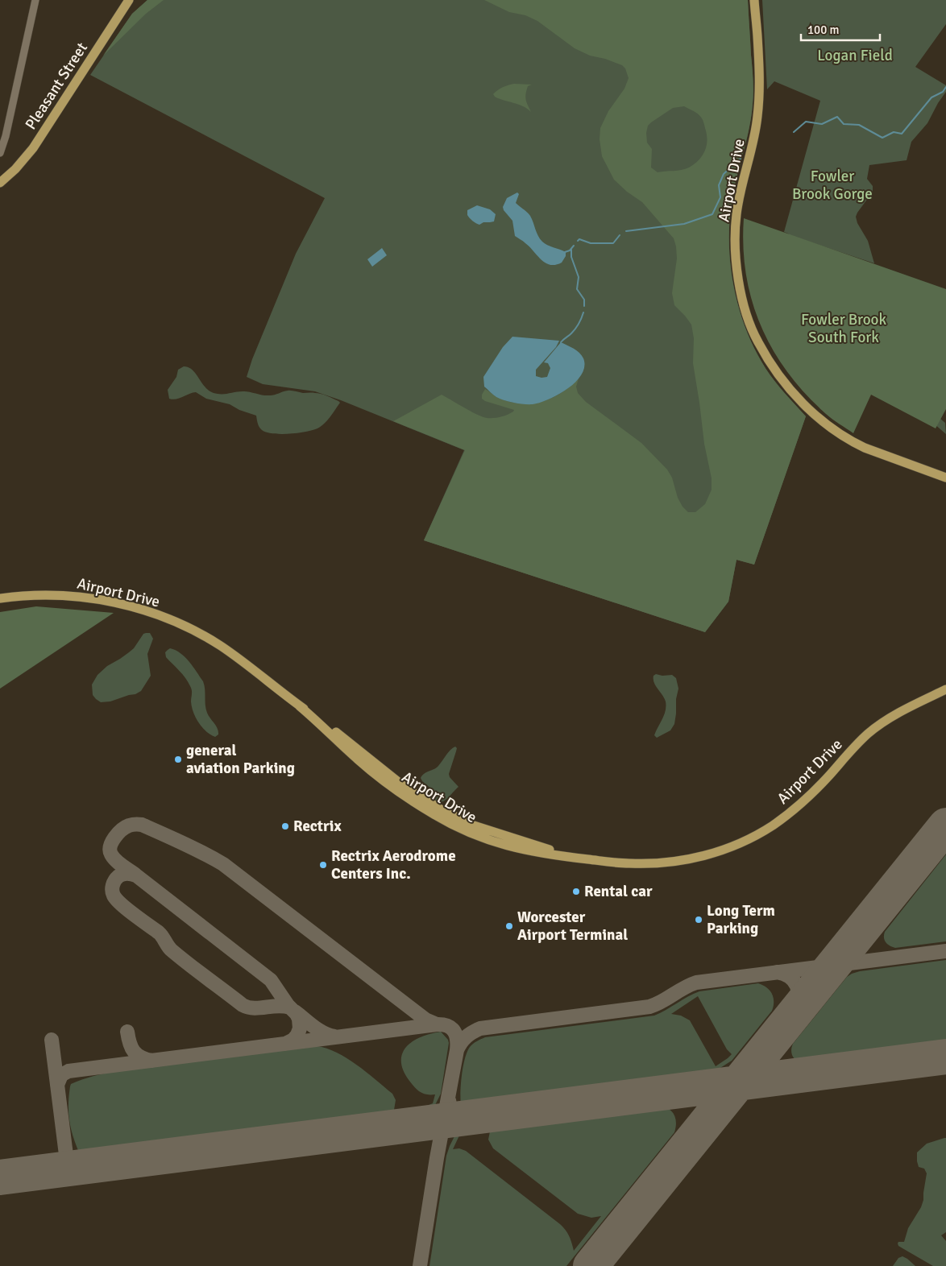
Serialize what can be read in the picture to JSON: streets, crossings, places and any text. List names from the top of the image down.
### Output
{
  "streets": {
    "main road": ["Pleasant Street", "Airport Drive"]
  },
  "parks": ["Logan Field", "Fowler Brook Gorge", "Fowler Brook South Fork"],
  "places": [
    "general aviation Parking",
    "Rectrix",
    "Rectrix Aerodrome Centers Inc.",
    "Rental car",
    "Long Term Parking",
    "Worcester Airport Terminal"
  ],
  "scale_bar": "100 m"
}
